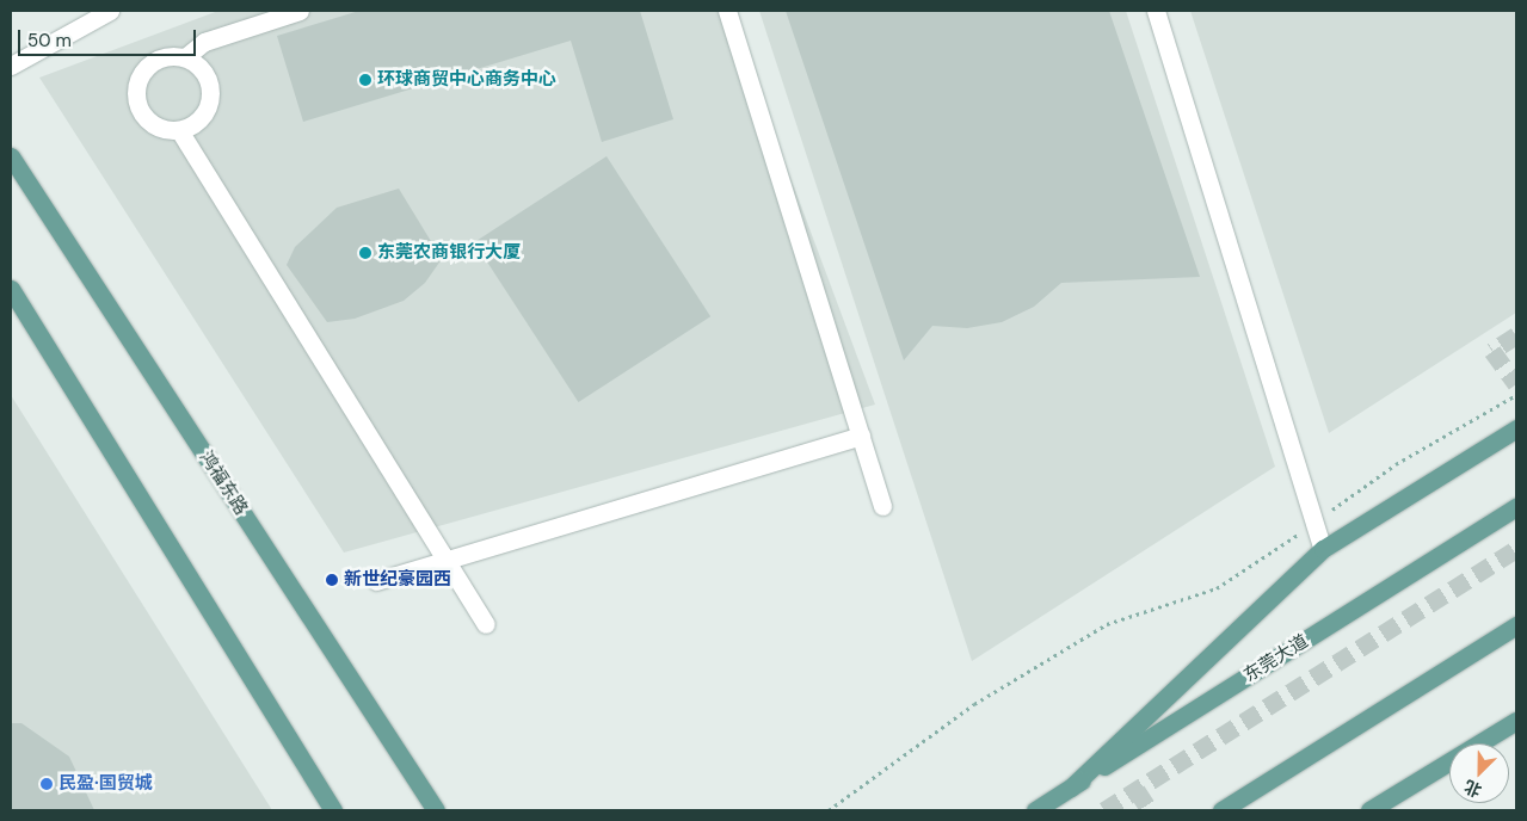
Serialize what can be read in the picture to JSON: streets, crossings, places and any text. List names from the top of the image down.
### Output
{
  "streets": {
    "main road": ["鸿福东路", "东莞大道"]
  },
  "places": [
    "环球商贸中心商务中心",
    "东莞农商银行大厦",
    "新世纪豪园西",
    "民盈·国贸城"
  ],
  "scale_bar": "50 m",
  "north": "bottom left"
}
